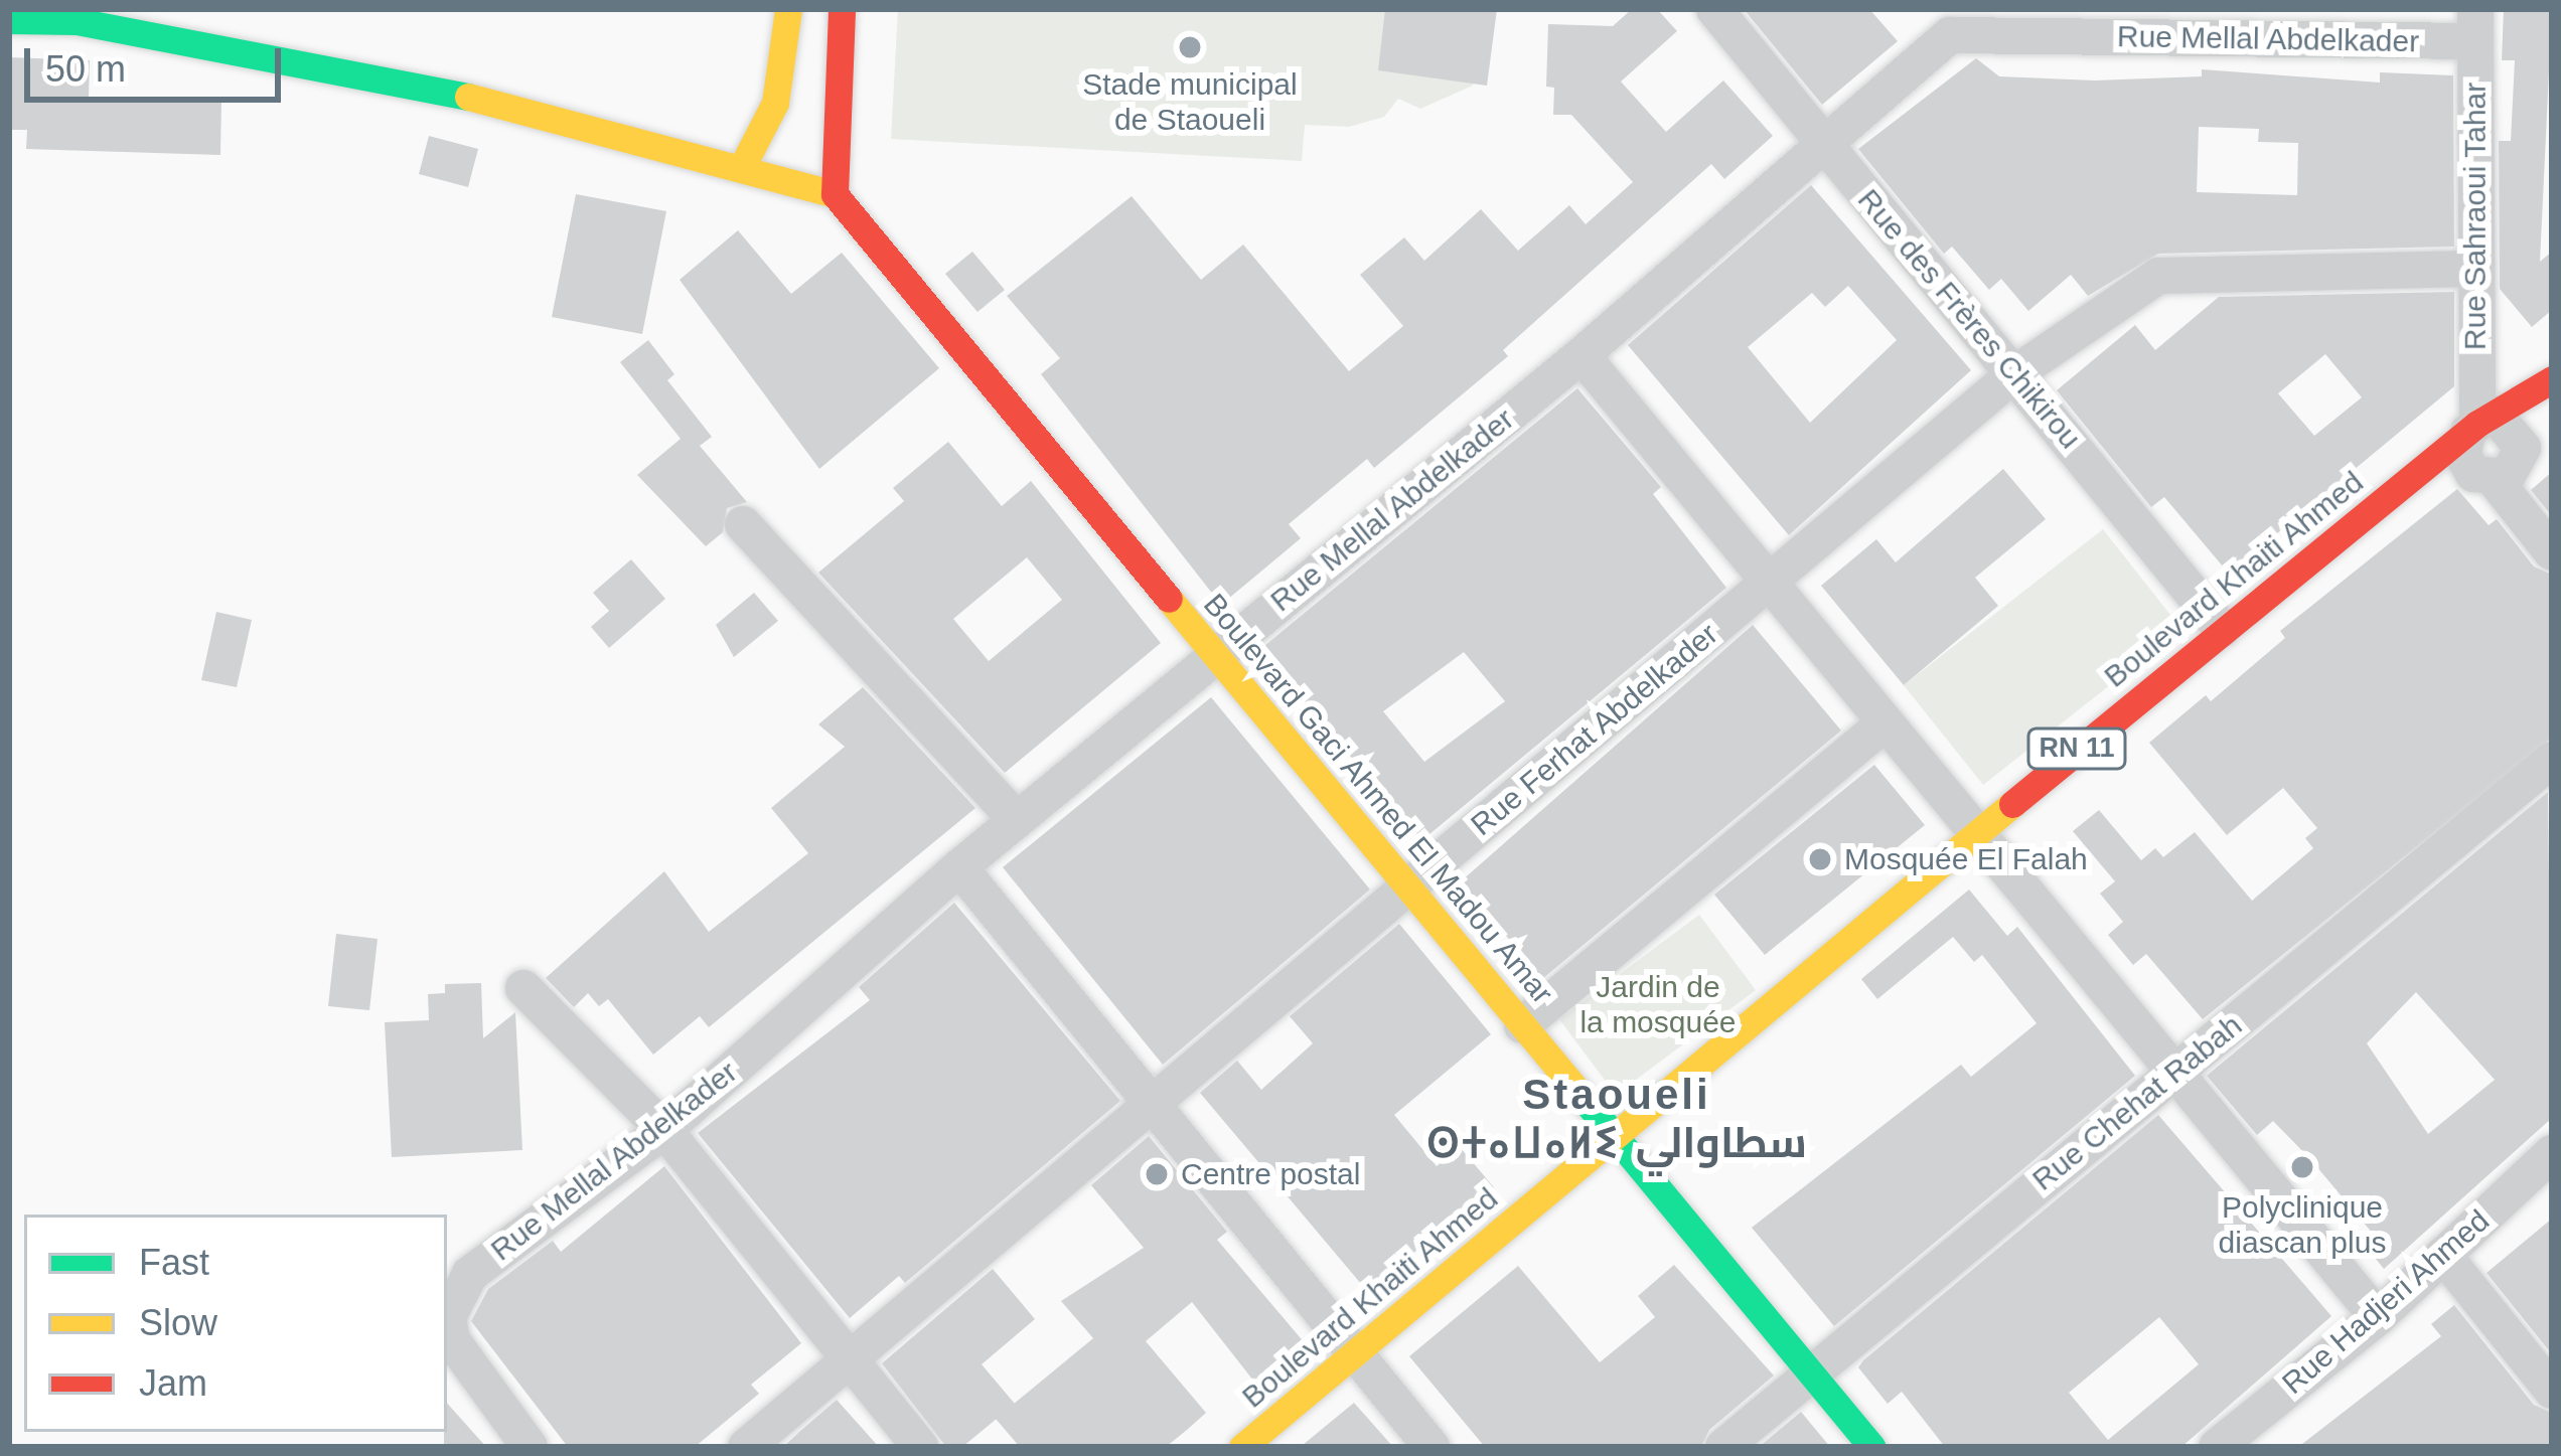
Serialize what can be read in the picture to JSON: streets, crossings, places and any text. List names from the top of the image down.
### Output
{
  "streets": {
    "main road": ["Boulevard Khaiti Ahmed", "RN 11", "Boulevard Gaci Ahmed El Madou Amar"],
    "street": [
      "Rue Mellal Abdelkader",
      "Rue Sahraoui Tahar",
      "Rue des Frères Chikirou",
      "Rue Ferhat Abdelkader",
      "Rue Chehat Rabah",
      "Rue Hadjeri Ahmed"
    ]
  },
  "crossings": [
    ["Rue Mellal Abdelkader", "Rue Sahraoui Tahar"],
    ["Rue Mellal Abdelkader", "Rue des Frères Chikirou"],
    ["Rue Mellal Abdelkader", "Boulevard Gaci Ahmed El Madou Amar"],
    ["Rue Sahraoui Tahar", "Boulevard Khaiti Ahmed"],
    ["Rue Sahraoui Tahar", "Rue Ferhat Abdelkader"],
    ["Rue des Frères Chikirou", "Boulevard Khaiti Ahmed"],
    ["Rue des Frères Chikirou", "Rue Ferhat Abdelkader"],
    ["Boulevard Khaiti Ahmed", "Boulevard Gaci Ahmed El Madou Amar"],
    ["Rue Ferhat Abdelkader", "Boulevard Gaci Ahmed El Madou Amar"],
    ["Boulevard Gaci Ahmed El Madou Amar", "Rue Chehat Rabah"]
  ],
  "districts": ["Staoueli ⵙⵜⴰⵡⴰⵍⵉ سطاوالي"],
  "parks": ["Jardin de la mosquée"],
  "places": [
    "Stade municipal de Staoueli",
    "Mosquée El Falah",
    "Polyclinique diascan plus",
    "Centre postal"
  ],
  "legend": ["Fast", "Slow", "Jam"],
  "scale_bar": "50 m"
}
